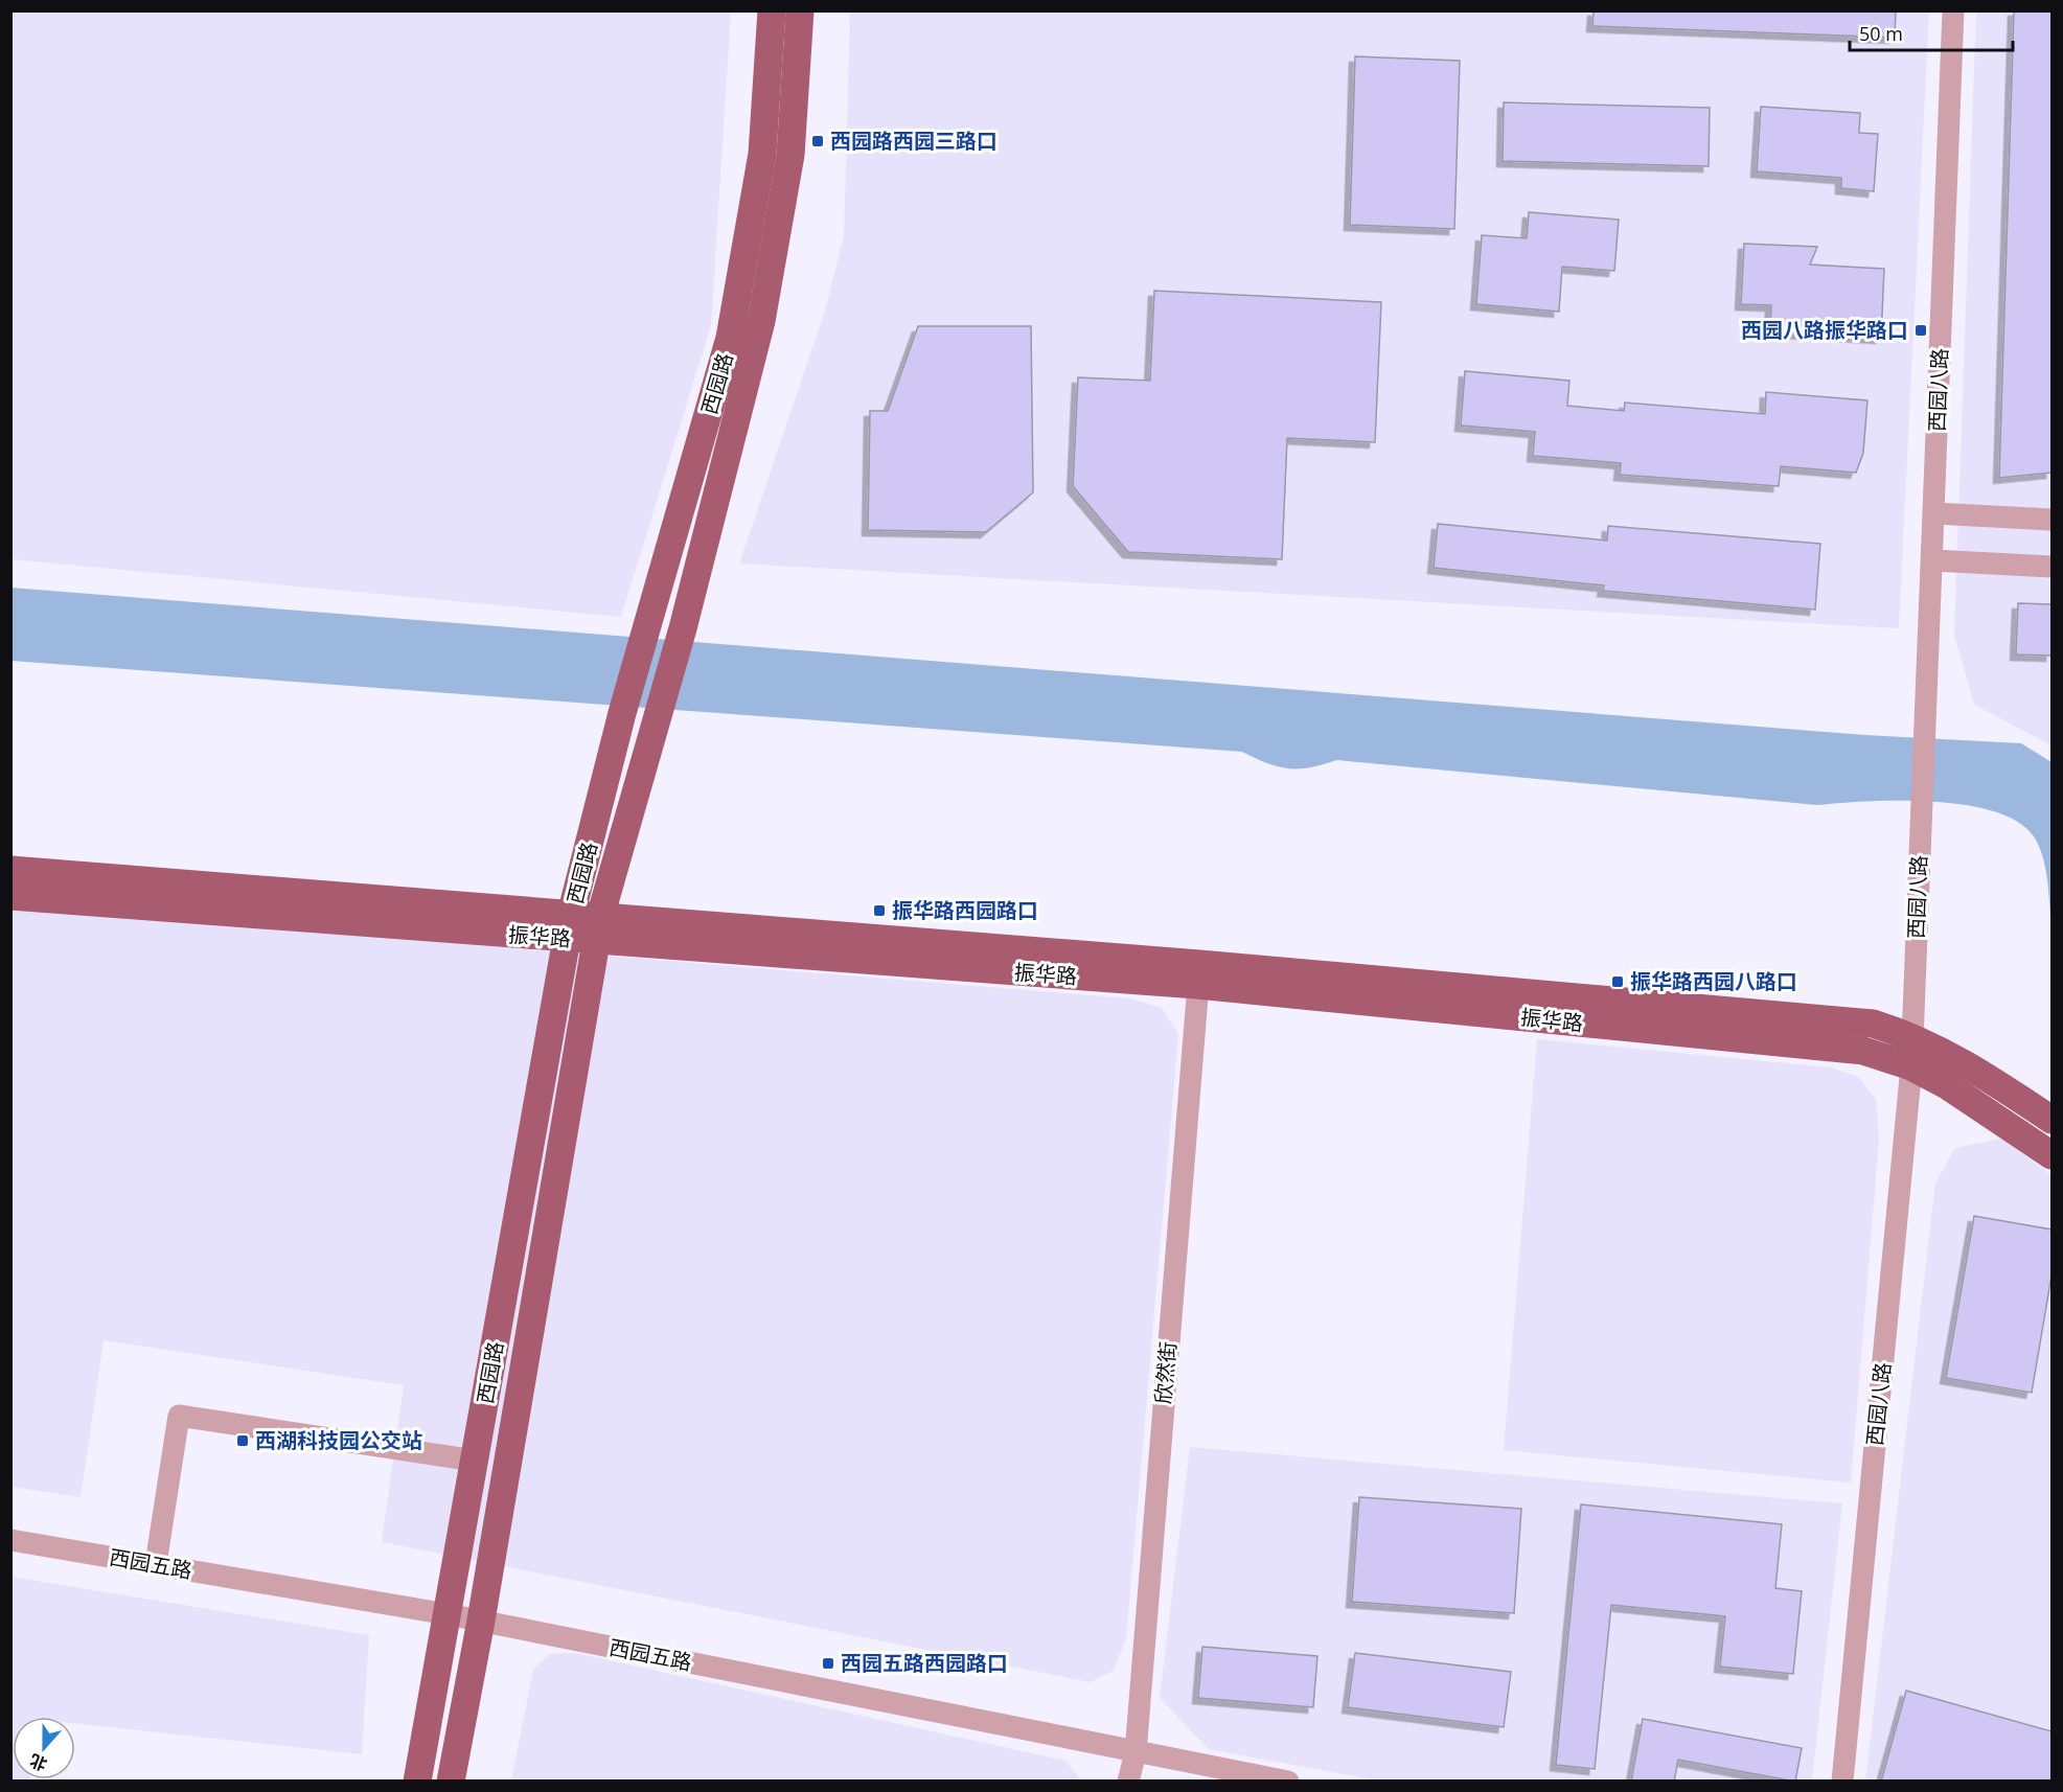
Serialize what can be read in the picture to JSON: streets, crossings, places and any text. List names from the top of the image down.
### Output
{
  "streets": {
    "main road": ["西园路", "振华路"],
    "street": ["西园八路", "欣然街", "西园五路"]
  },
  "crossings": [
    ["西园路", "振华路"],
    ["西园路", "西园五路"],
    ["西园八路", "振华路"],
    ["振华路", "欣然街"],
    ["欣然街", "西园五路"]
  ],
  "places": {
    "transit": [
      "西园路西园三路口",
      "西园八路振华路口",
      "振华路西园路口",
      "振华路西园八路口",
      "西湖科技园公交站",
      "西园五路西园路口"
    ]
  },
  "scale_bar": "50 m",
  "north": "bottom"
}
